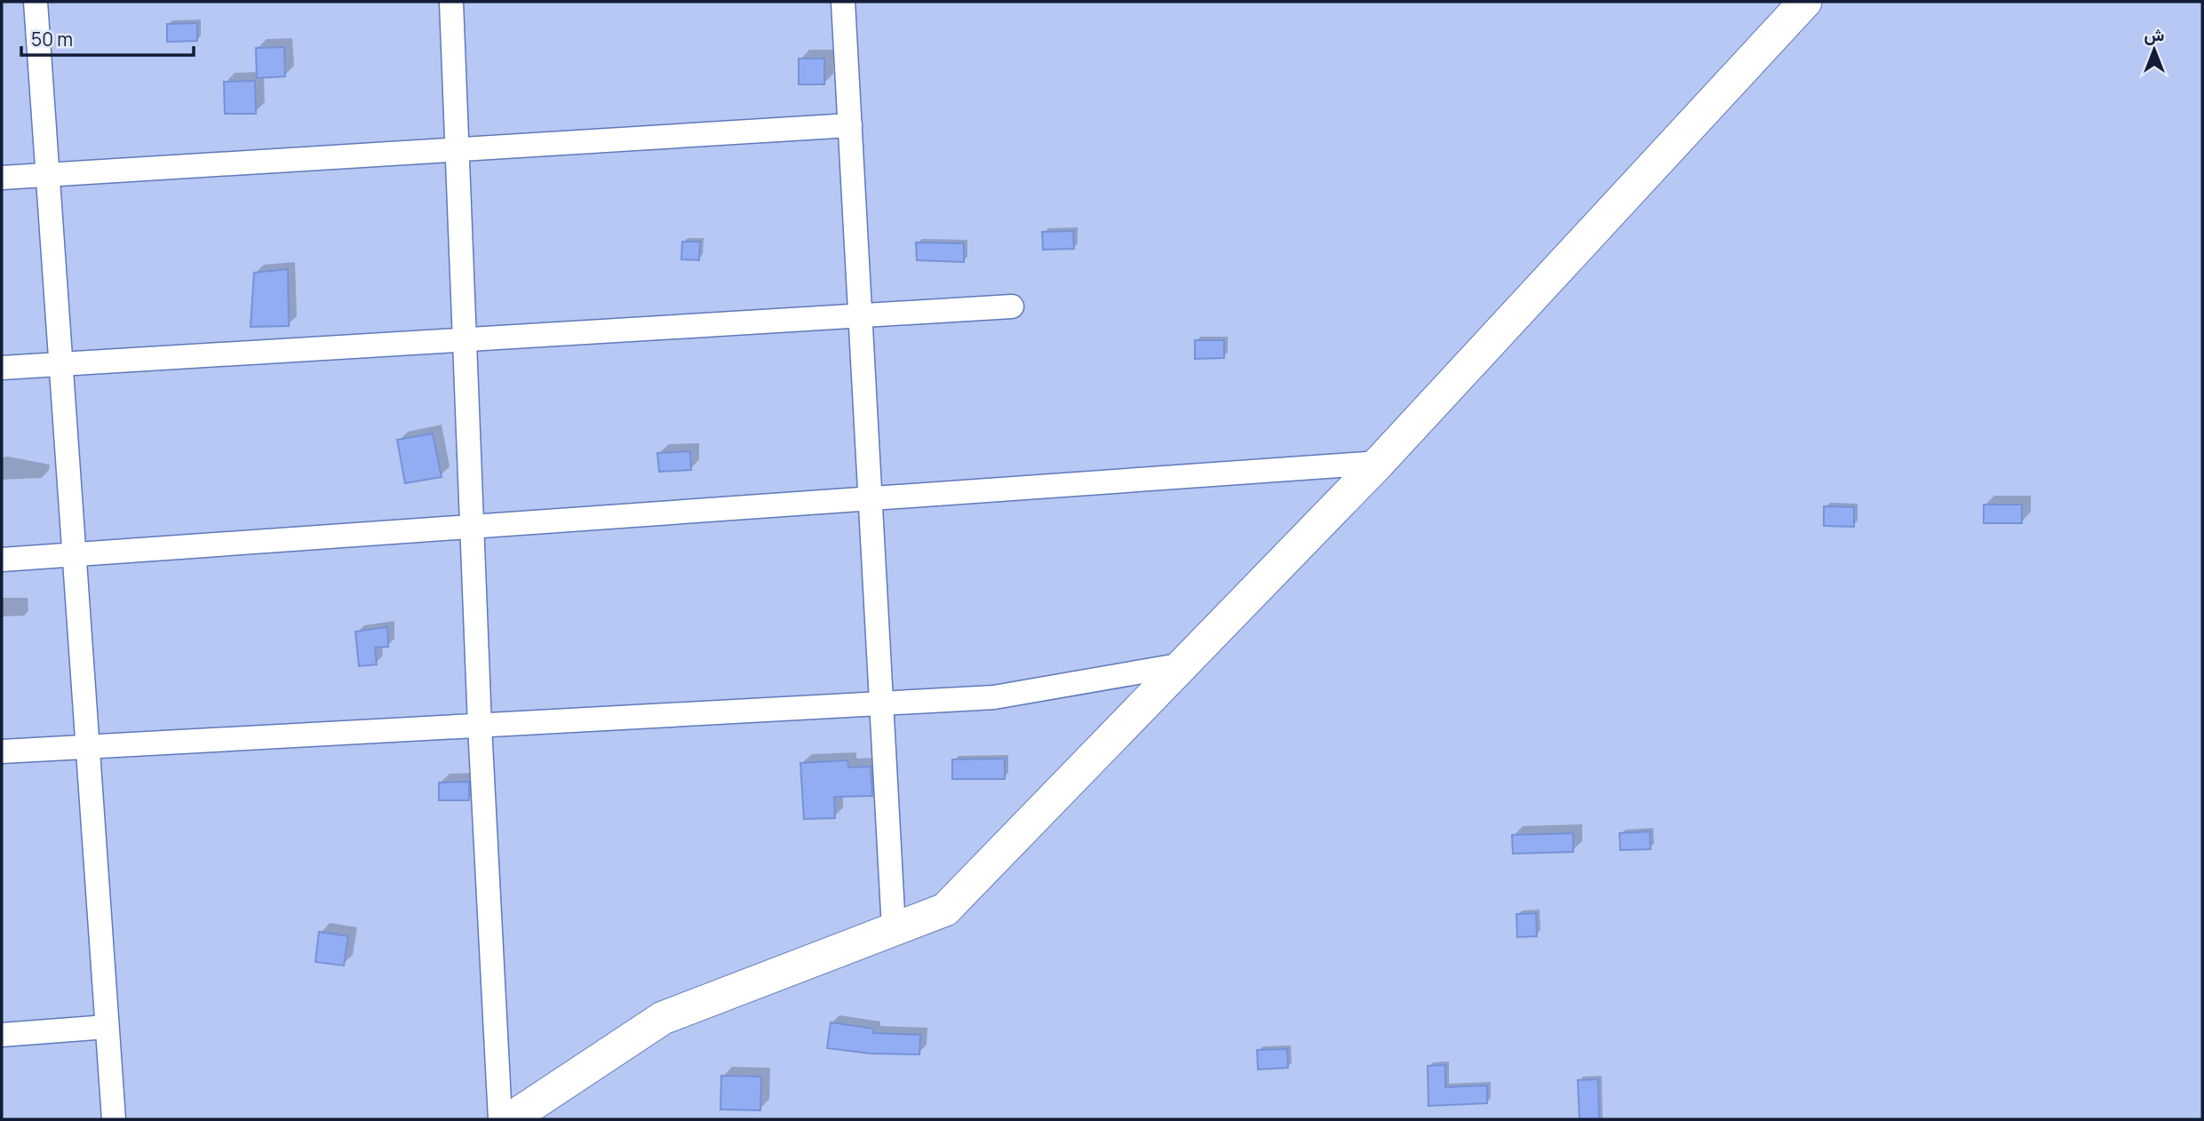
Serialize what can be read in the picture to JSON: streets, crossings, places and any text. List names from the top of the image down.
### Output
{
  "scale_bar": "50 m",
  "north": "top"
}
